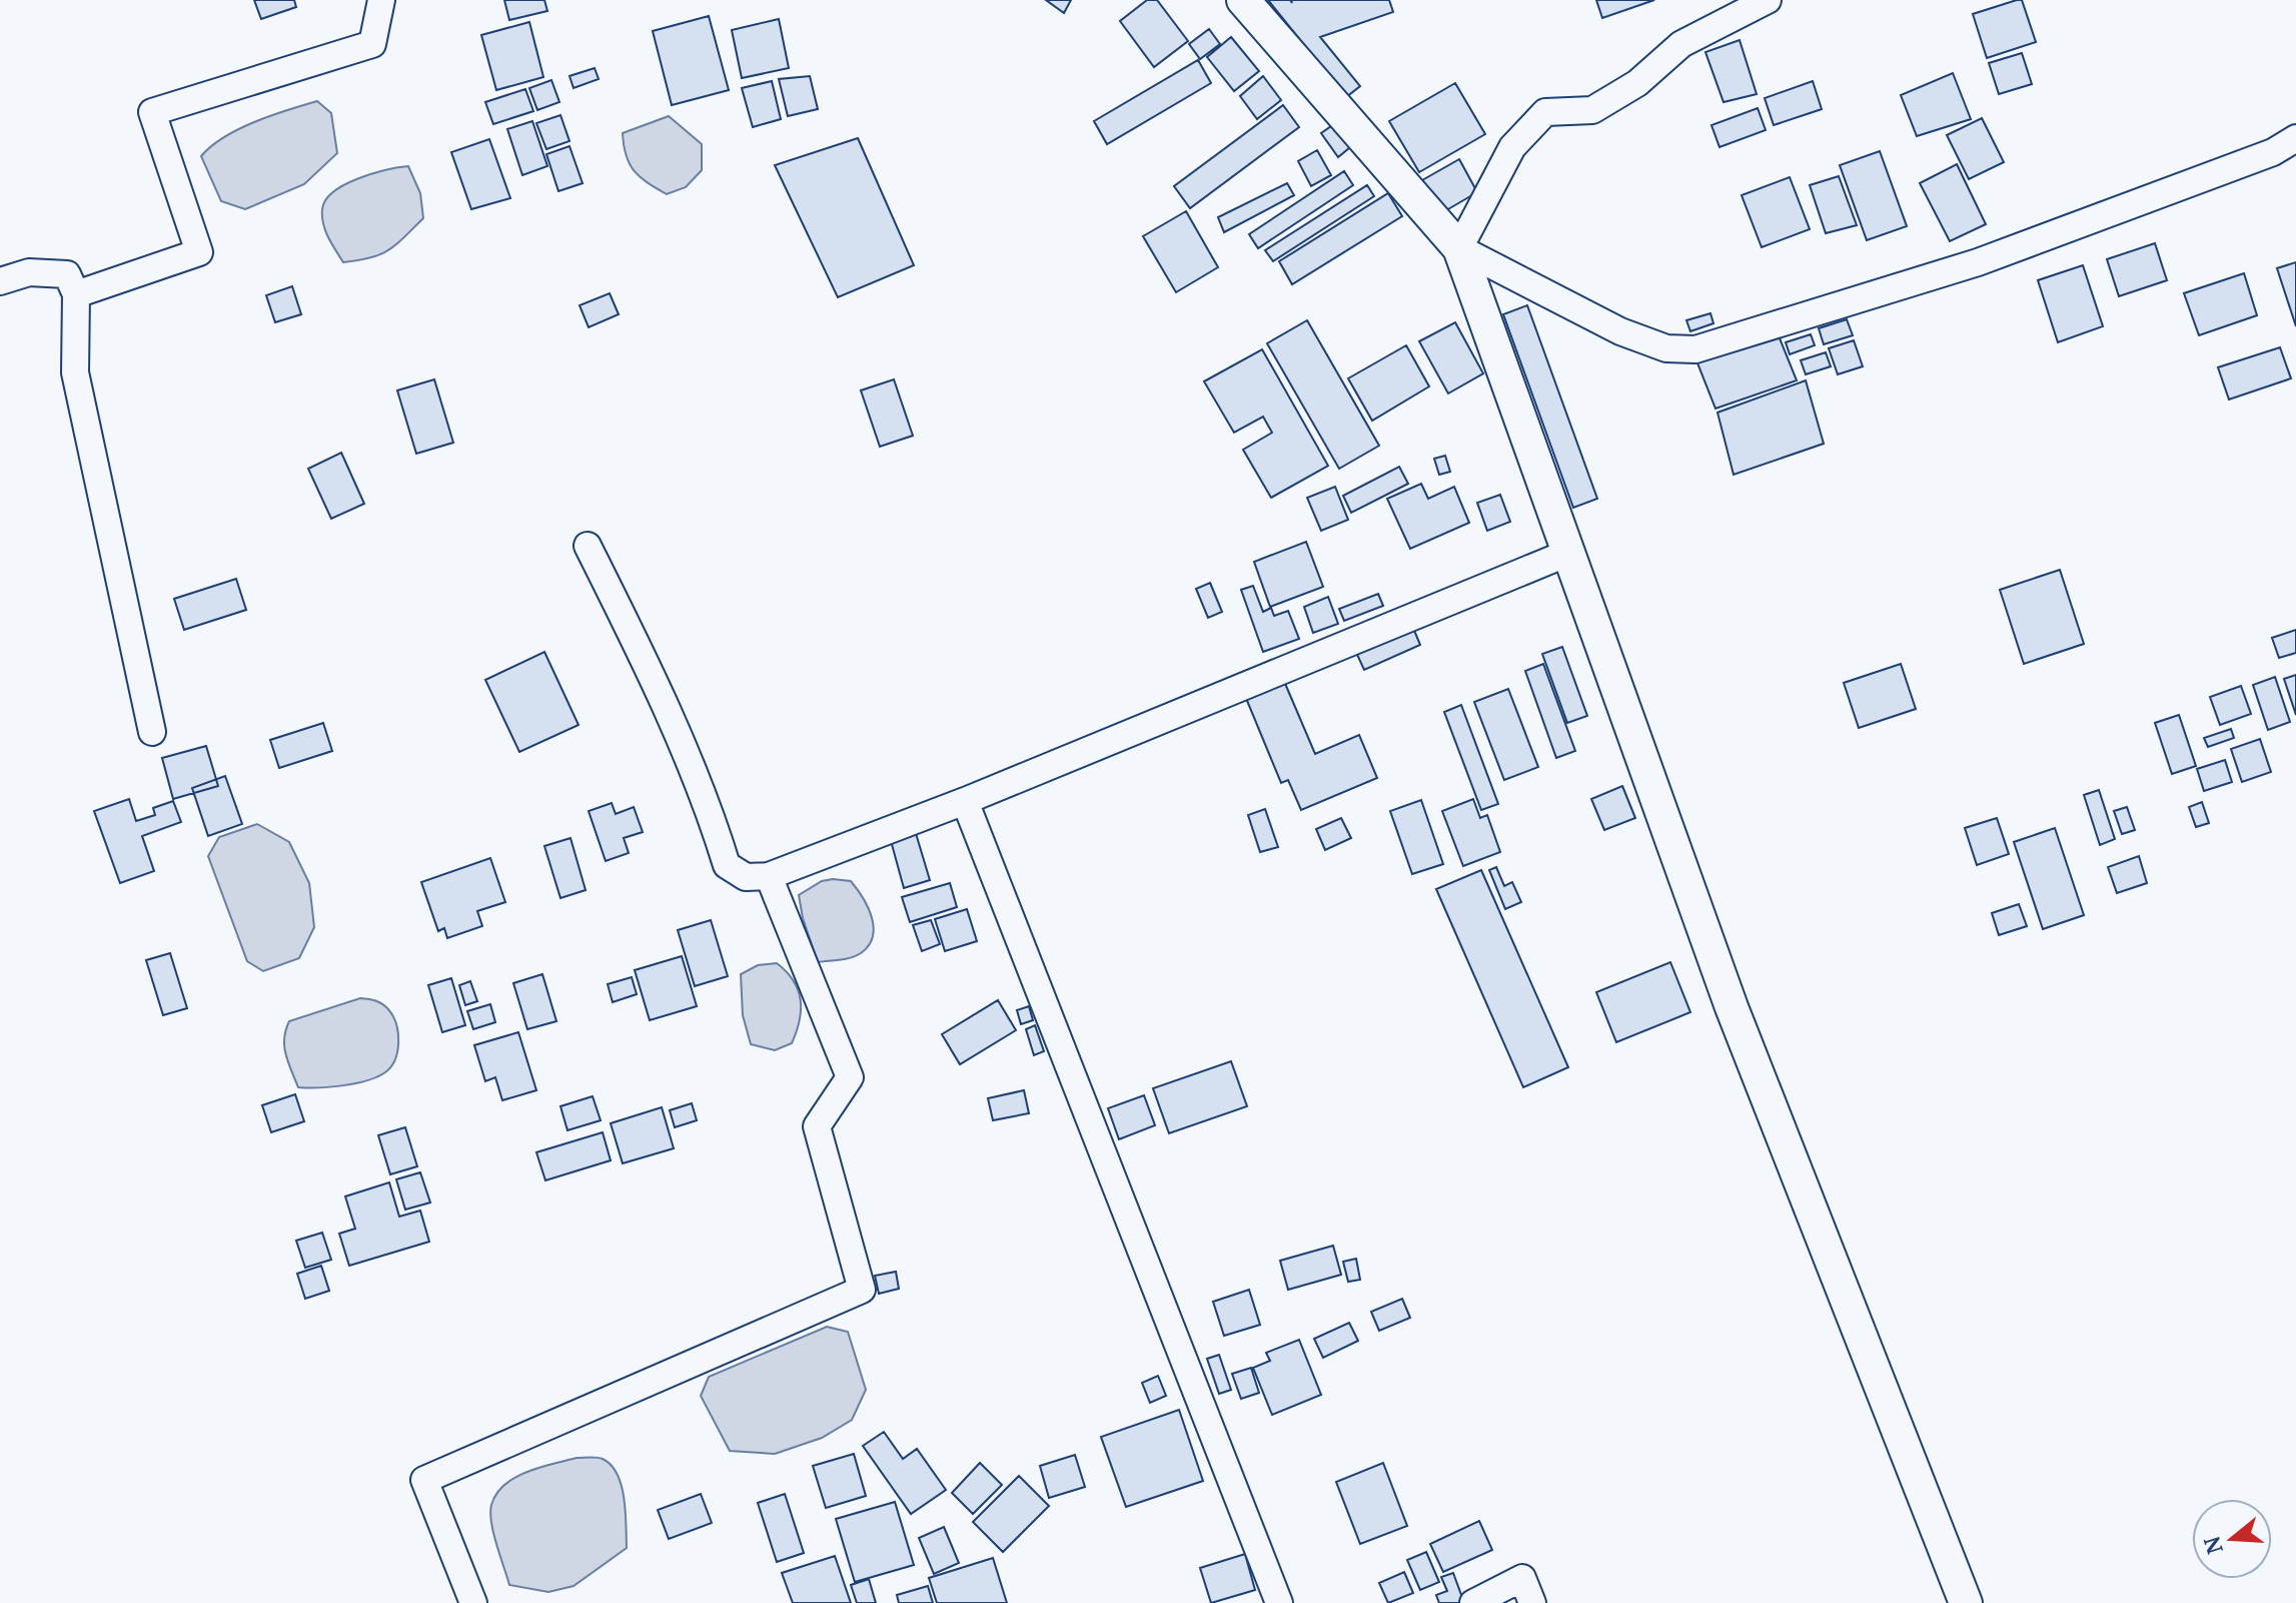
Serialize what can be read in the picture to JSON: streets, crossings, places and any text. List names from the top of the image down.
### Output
{
  "north": "left"
}
